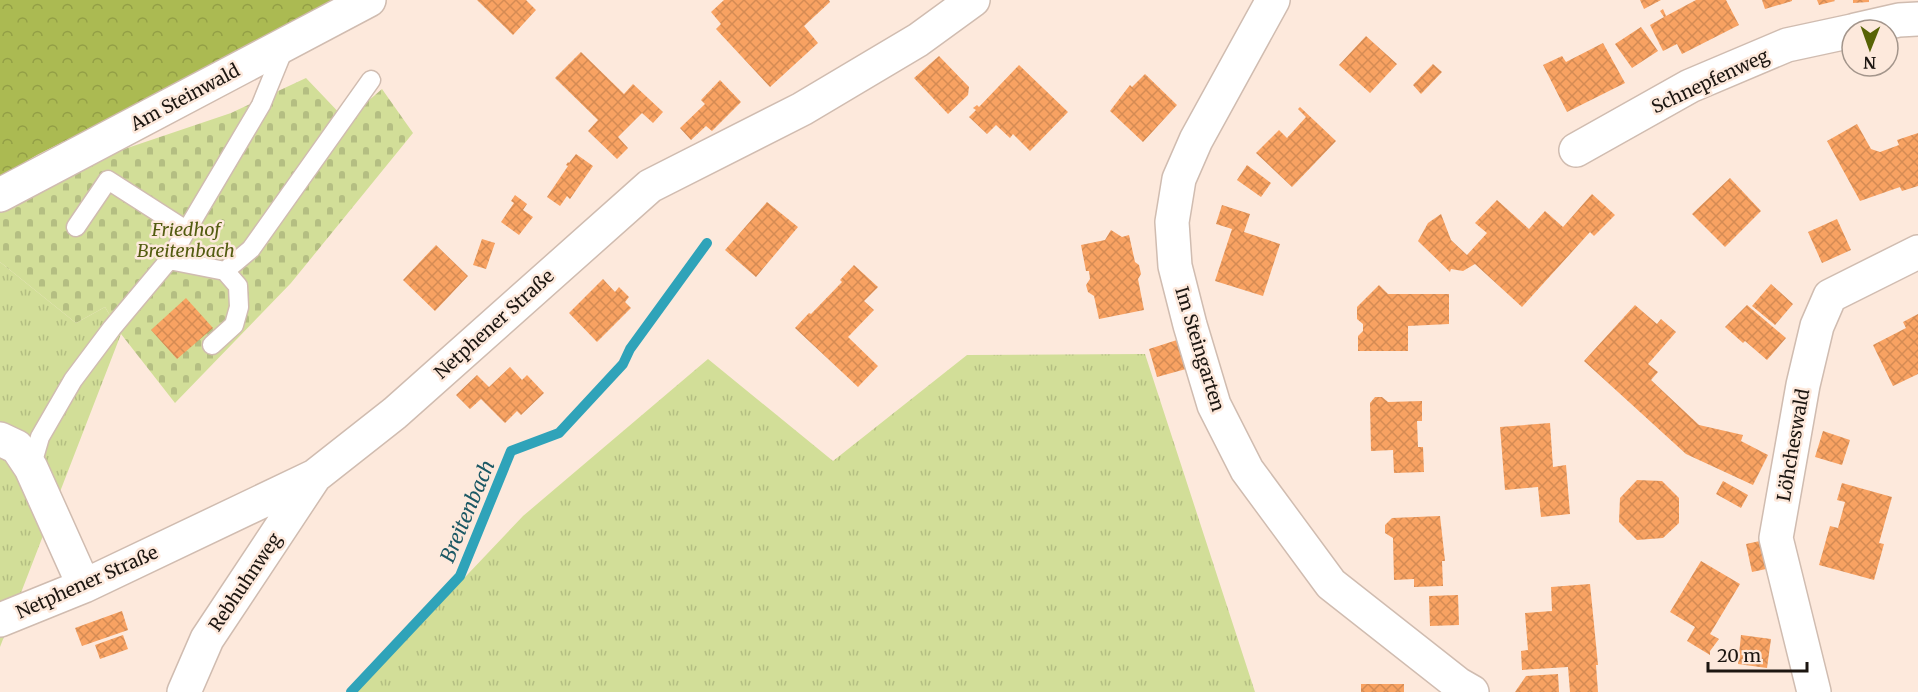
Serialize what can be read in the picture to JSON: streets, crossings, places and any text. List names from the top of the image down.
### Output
{
  "streets": {
    "street": [
      "Schnepfenweg",
      "Am Steinwald",
      "Netphener Straße",
      "Im Steingarten",
      "Löhcheswald",
      "Rebhuhnweg"
    ]
  },
  "crossings": [
    ["Netphener Straße", "Rebhuhnweg"]
  ],
  "water": ["Breitenbach"],
  "parks": ["Friedhof Breitenbach"],
  "scale_bar": "20 m",
  "north": "bottom"
}
